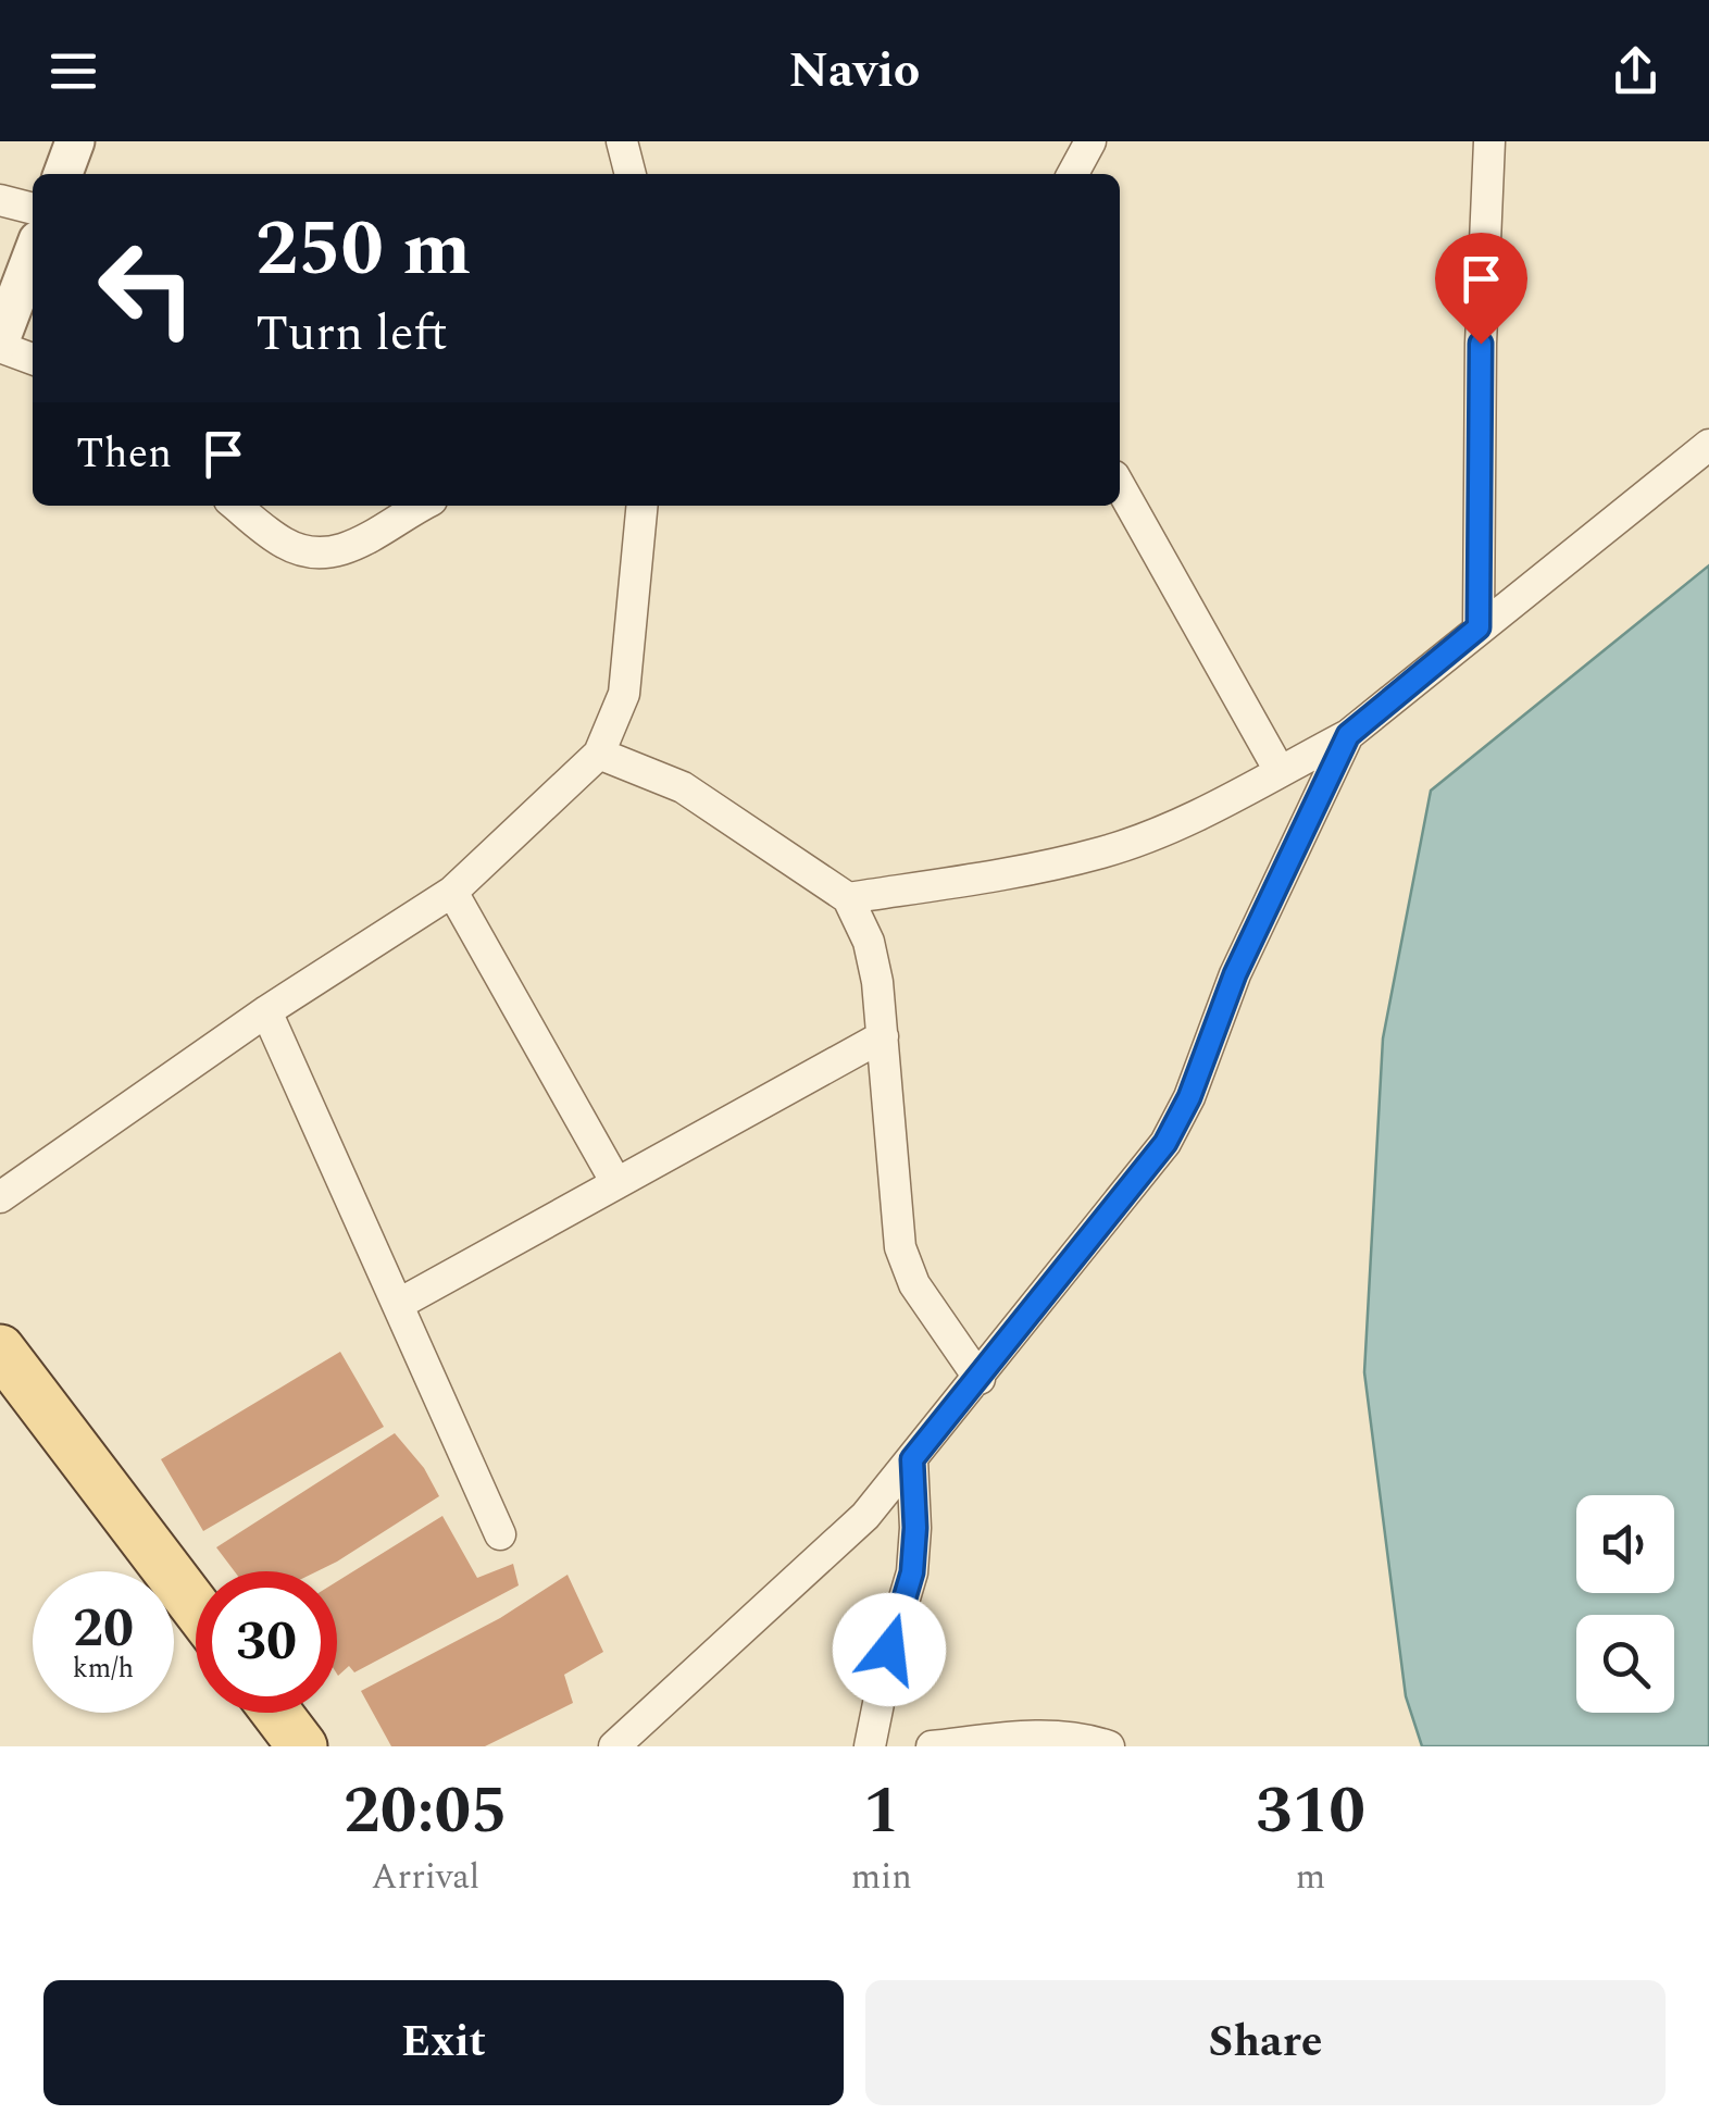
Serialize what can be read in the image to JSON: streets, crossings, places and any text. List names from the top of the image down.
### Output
{
  "page": {
    "header": "Navio",
    "turn": ["250 m", "Turn left"],
    "then": "Then",
    "speed": "20 km/h",
    "limit": "30",
    "eta": [
      "20:05",
      "Arrival",
      "1",
      "min",
      "310",
      "m"
    ],
    "buttons": ["Exit", "Share"]
  }
}
